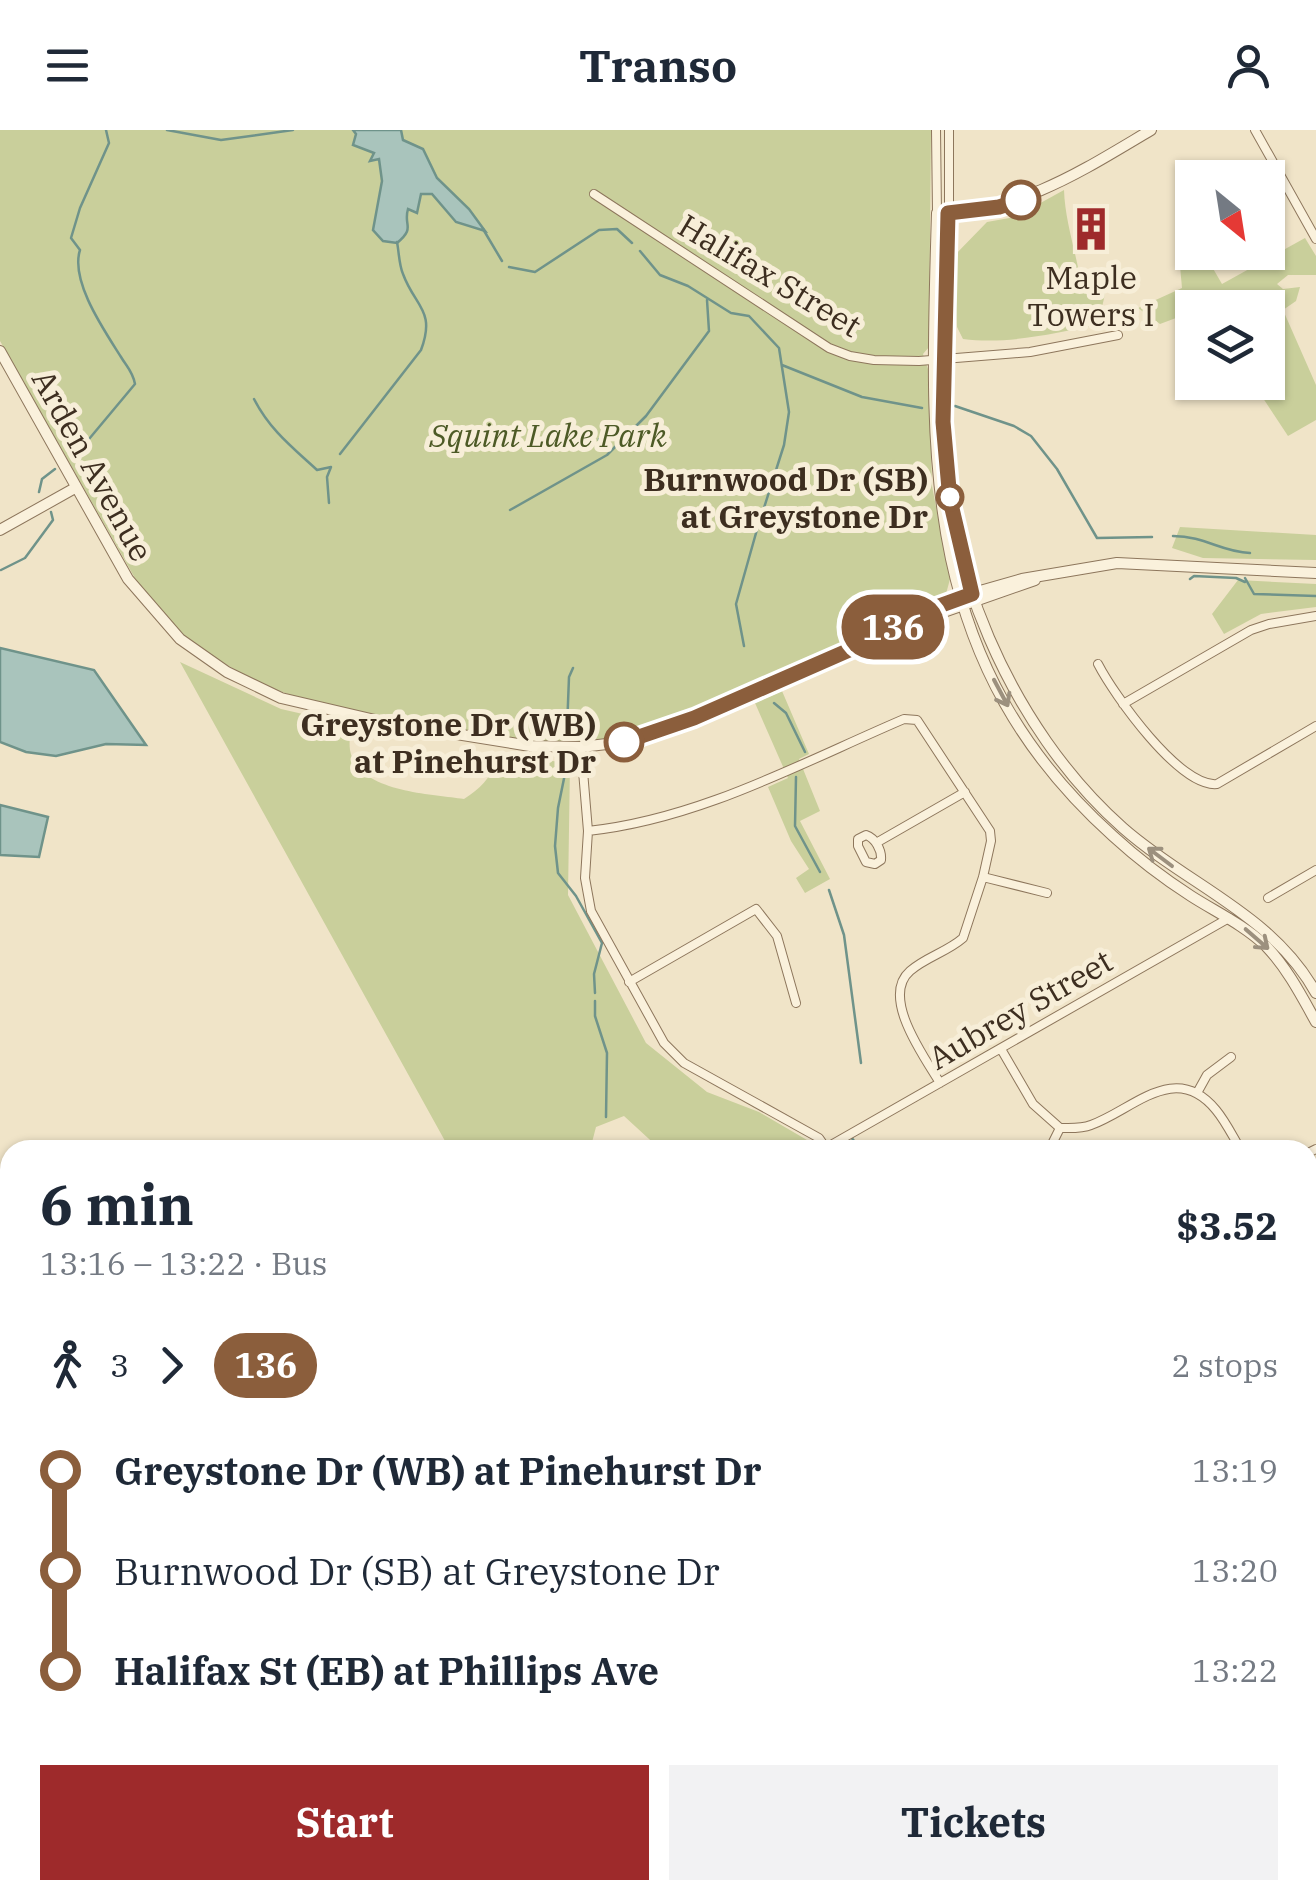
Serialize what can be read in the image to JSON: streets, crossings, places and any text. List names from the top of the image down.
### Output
{
  "streets": {
    "street": ["Halifax Street", "Arden Avenue", "Aubrey Street"]
  },
  "parks": ["Squint Lake Park"],
  "places": {
    "building": ["Maple Towers I"],
    "other": ["Burnwood Dr (SB) at Greystone Dr", "Greystone Dr (WB) at Pinehurst Dr"]
  },
  "lines": ["bus line 136"],
  "north": "bottom right",
  "page": {
    "header": "Transo",
    "on_map": "136",
    "heading": ["6 min", "13:16 – 13:22 · Bus", "$3.52"],
    "legs": ["3", "136", "2 stops"],
    "list": [
      {
        "name": "Greystone Dr (WB) at Pinehurst Dr",
        "value": "13:19"
      },
      {
        "name": "Burnwood Dr (SB) at Greystone Dr",
        "value": "13:20"
      },
      {
        "name": "Halifax St (EB) at Phillips Ave",
        "value": "13:22"
      }
    ],
    "buttons": ["Start", "Tickets"]
  }
}
